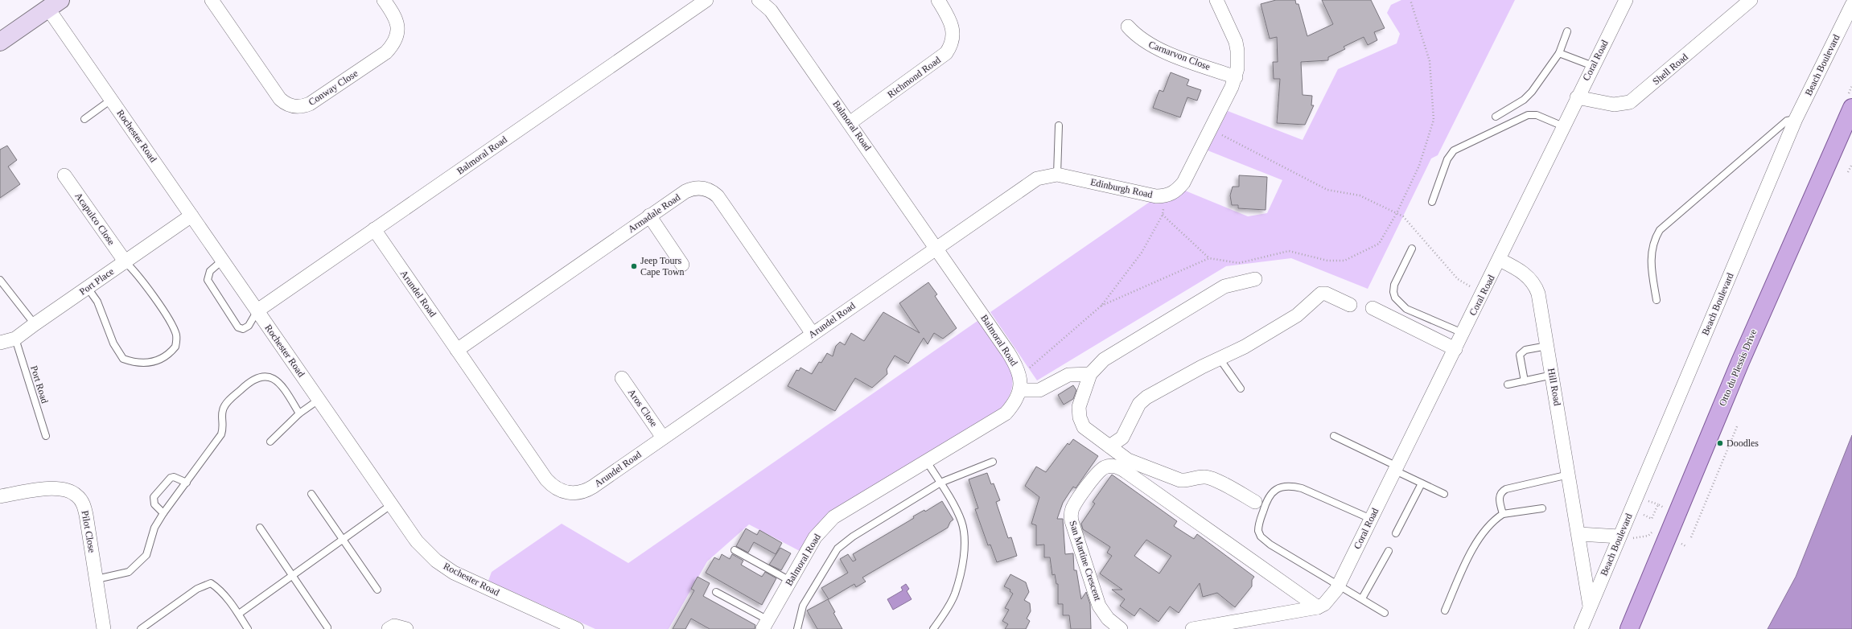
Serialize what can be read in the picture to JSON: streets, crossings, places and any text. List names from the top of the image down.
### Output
{
  "streets": {
    "main road": ["Otto du Plessis Drive"],
    "street": [
      "Carnarvon Close",
      "Coral Road",
      "Beach Boulevard",
      "Shell Road",
      "Richmond Road",
      "Conway Close",
      "Balmoral Road",
      "Rochester Road",
      "Edinburgh Road",
      "Armadale Road",
      "Acapulco Close",
      "Port Place",
      "Arundel Road",
      "Hill Road",
      "Aros Close",
      "Pilot Close",
      "San Martine Crescent"
    ],
    "lane": ["Port Road"]
  },
  "crossings": [
    ["Carnarvon Close", "Edinburgh Road"],
    ["Coral Road", "Shell Road"],
    ["Coral Road", "Hill Road"],
    ["Beach Boulevard", "Hill Road"],
    ["Richmond Road", "Balmoral Road"],
    ["Balmoral Road", "Rochester Road"],
    ["Balmoral Road", "Edinburgh Road"],
    ["Balmoral Road", "Arundel Road"],
    ["Rochester Road", "Port Place"],
    ["Edinburgh Road", "Arundel Road"],
    ["Armadale Road", "Arundel Road"],
    ["Acapulco Close", "Port Place"],
    ["Port Place", "Port Road"],
    ["Arundel Road", "Aros Close"]
  ],
  "places": ["Jeep Tours Cape Town", "Doodles"]
}
